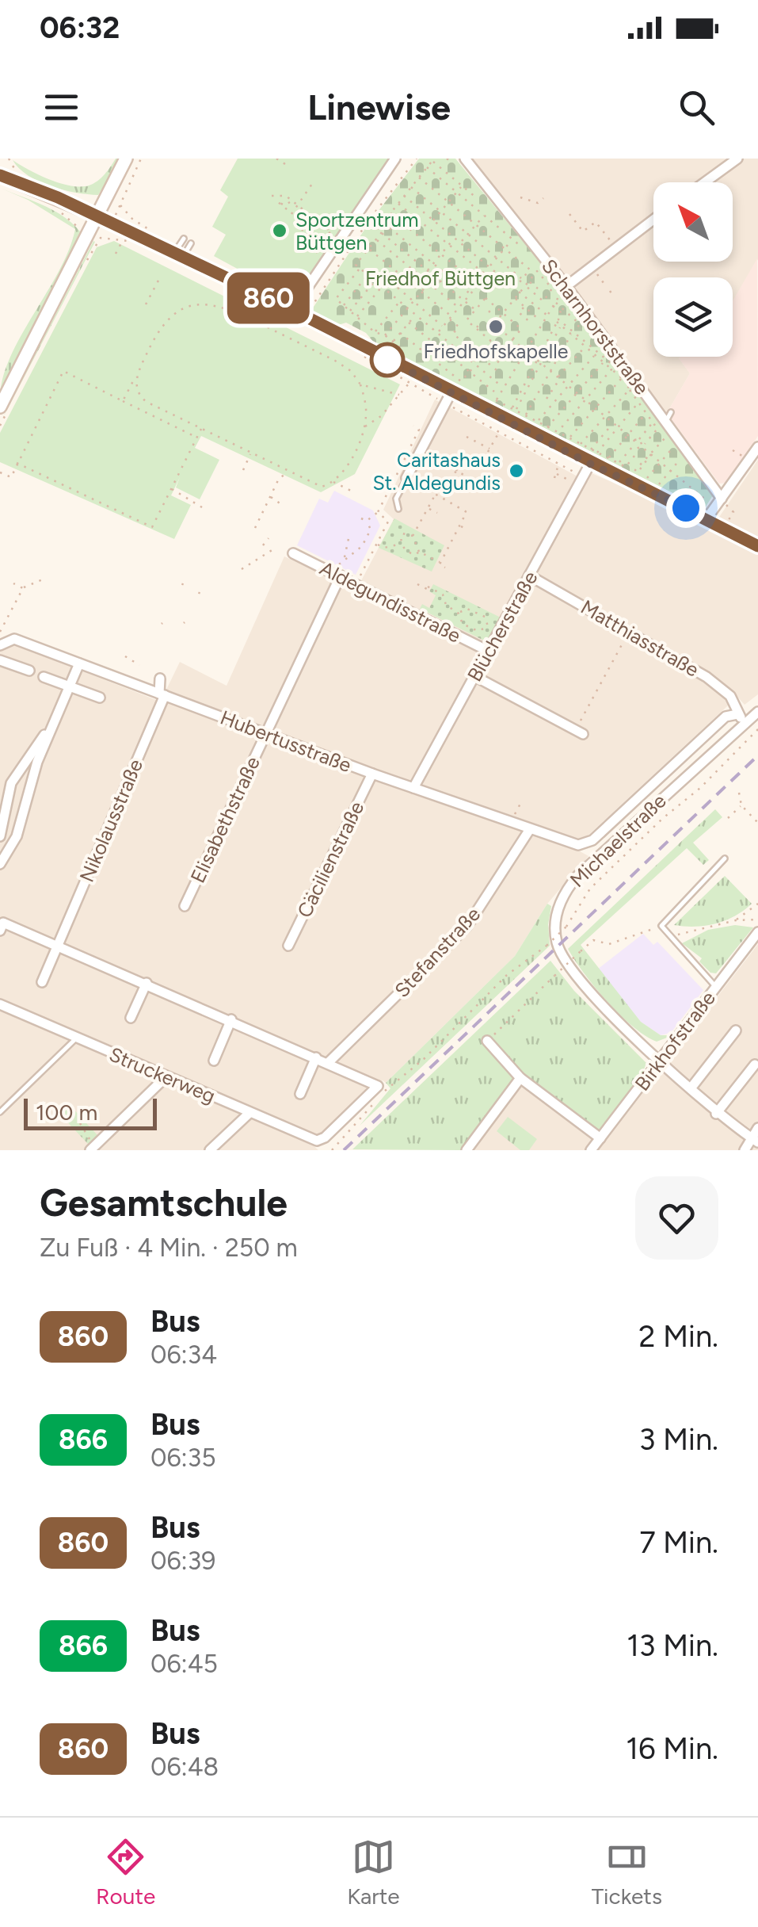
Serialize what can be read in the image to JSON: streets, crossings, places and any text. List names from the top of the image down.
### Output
{
  "streets": {
    "street": [
      "Scharnhorststraße",
      "Aldegundisstraße",
      "Blücherstraße",
      "Matthiasstraße",
      "Hubertusstraße",
      "Elisabethstraße",
      "Nikolausstraße",
      "Michaelstraße",
      "Cäcilienstraße",
      "Stefanstraße",
      "Birkhofstraße",
      "Struckerweg"
    ]
  },
  "crossings": [
    ["Aldegundisstraße", "Blücherstraße"],
    ["Aldegundisstraße", "Elisabethstraße"],
    ["Blücherstraße", "Matthiasstraße"],
    ["Blücherstraße", "Hubertusstraße"],
    ["Matthiasstraße", "Michaelstraße"],
    ["Hubertusstraße", "Elisabethstraße"],
    ["Hubertusstraße", "Nikolausstraße"],
    ["Hubertusstraße", "Michaelstraße"],
    ["Hubertusstraße", "Cäcilienstraße"],
    ["Hubertusstraße", "Stefanstraße"],
    ["Michaelstraße", "Birkhofstraße"],
    ["Stefanstraße", "Struckerweg"]
  ],
  "parks": ["Friedhof Büttgen"],
  "places": ["Sportzentrum Büttgen", "Friedhofskapelle", "Caritashaus St. Aldegundis"],
  "lines": ["bus line 860"],
  "scale_bar": "100 m",
  "north": "top left",
  "page": {
    "status": "06:32",
    "header": "Linewise",
    "on_map": "860",
    "scale": "100 m",
    "heading": ["Gesamtschule", "Zu Fuß · 4 Min. · 250 m"],
    "list": [
      {
        "mark": "860",
        "name": "Bus",
        "note": "06:34",
        "value": "2 Min."
      },
      {
        "mark": "866",
        "name": "Bus",
        "note": "06:35",
        "value": "3 Min."
      },
      {
        "mark": "860",
        "name": "Bus",
        "note": "06:39",
        "value": "7 Min."
      },
      {
        "mark": "866",
        "name": "Bus",
        "note": "06:45",
        "value": "13 Min."
      },
      {
        "mark": "860",
        "name": "Bus",
        "note": "06:48",
        "value": "16 Min."
      }
    ],
    "tabs": ["Route", "Karte", "Tickets"]
  }
}
